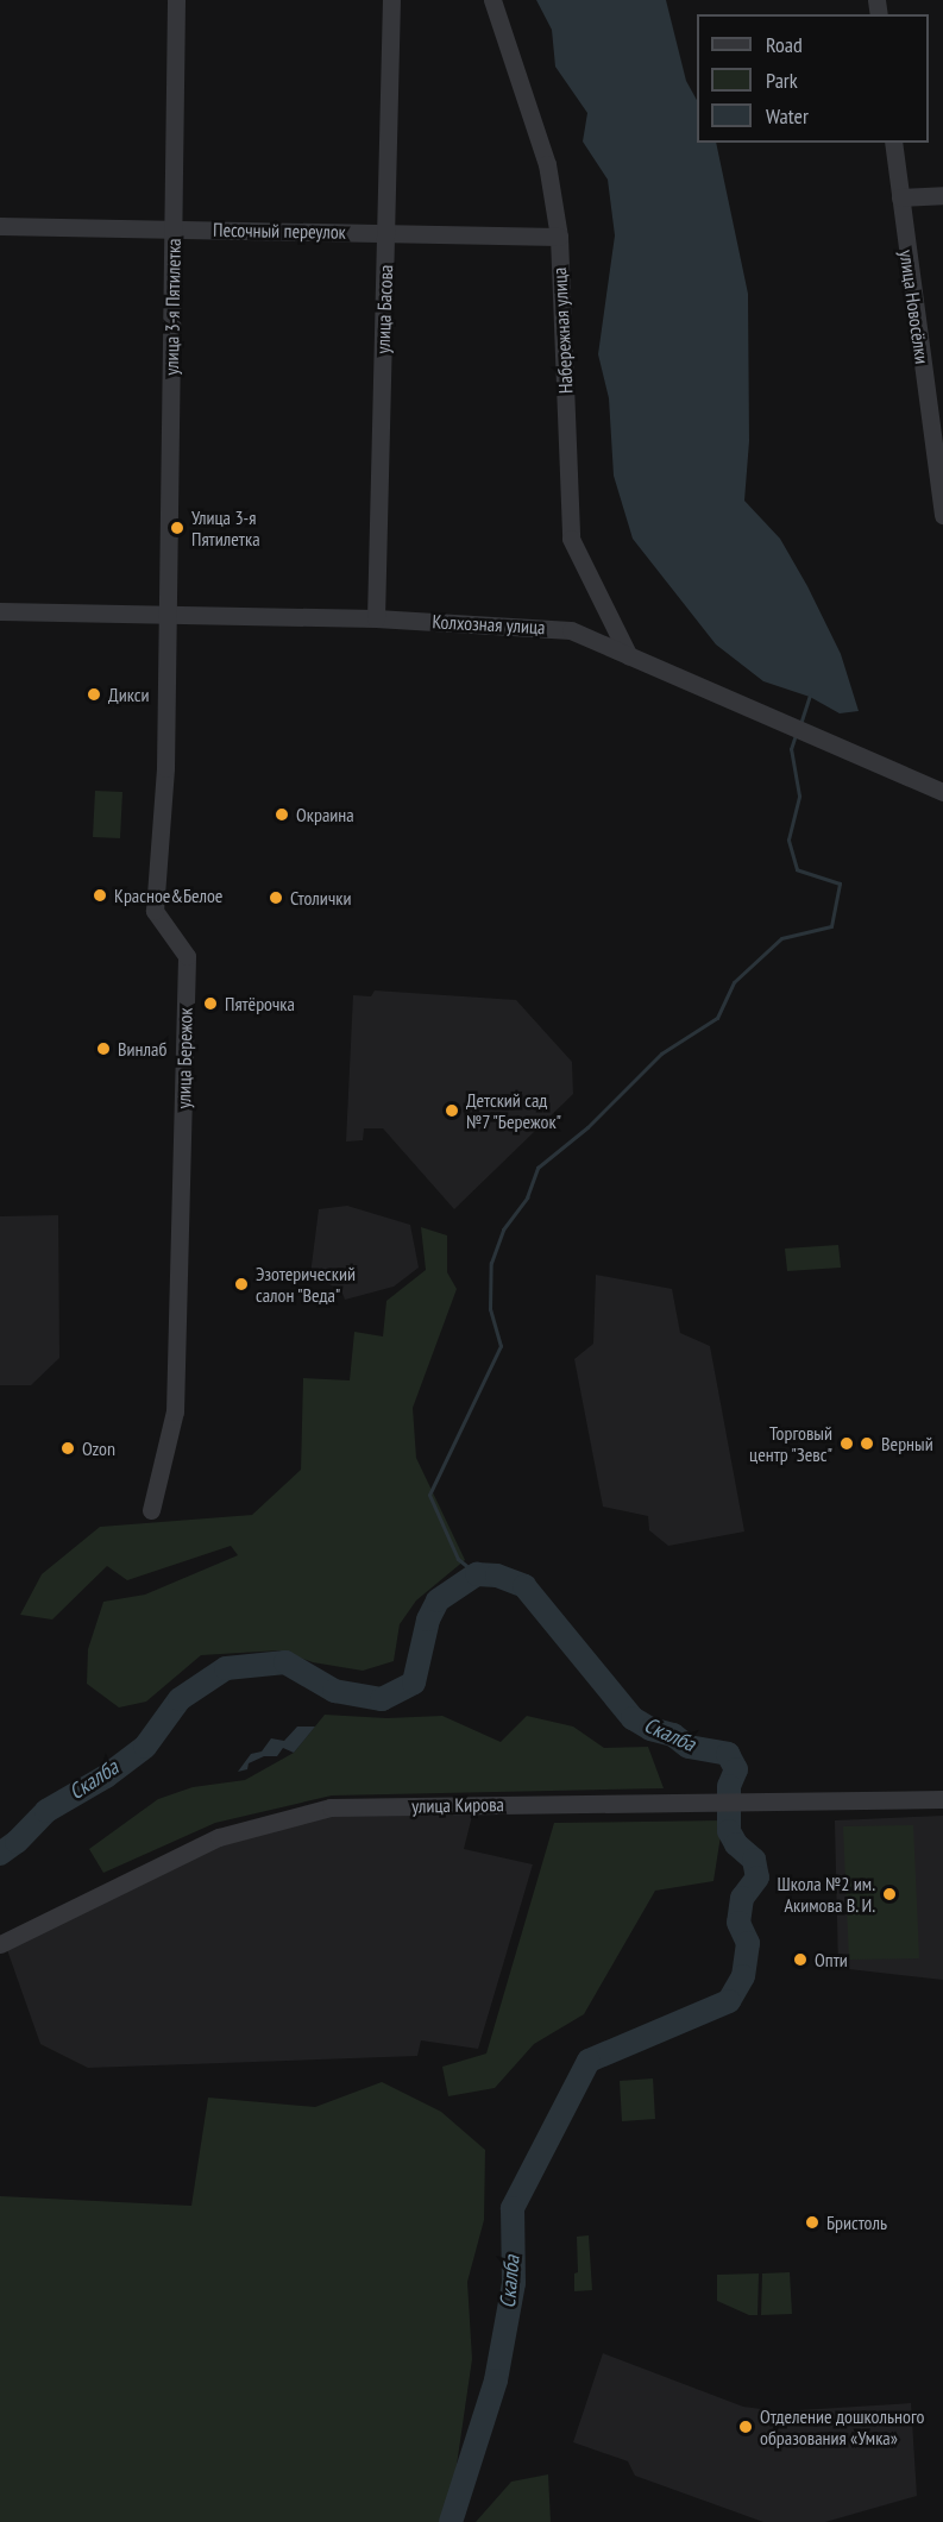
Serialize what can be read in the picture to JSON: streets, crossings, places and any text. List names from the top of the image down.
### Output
{
  "streets": {
    "street": [
      "Песочный переулок",
      "улица 3-я Пятилетка",
      "улица Новосёлки",
      "улица Басова",
      "Набережная улица",
      "Колхозная улица",
      "улица Бережок",
      "улица Кирова"
    ]
  },
  "crossings": [
    ["Песочный переулок", "улица 3-я Пятилетка"],
    ["Песочный переулок", "улица Басова"],
    ["Песочный переулок", "Набережная улица"],
    ["улица 3-я Пятилетка", "Колхозная улица"],
    ["улица 3-я Пятилетка", "улица Бережок"],
    ["улица Басова", "Колхозная улица"],
    ["Набережная улица", "Колхозная улица"],
    ["Колхозная улица", "улица Бережок"]
  ],
  "water": ["Скалба"],
  "places": [
    "Улица 3-я Пятилетка",
    "Дикси",
    "Окраина",
    "Красное&Белое",
    "Столички",
    "Пятёрочка",
    "Винлаб",
    "Детский сад №7 \"Бережок\"",
    "Эзотерический салон \"Веда\"",
    "Торговый центр \"Зевс\"",
    "Верный",
    "Ozon",
    "Школа №2 им. Акимова В. И.",
    "Опти",
    "Бристоль",
    "Отделение дошкольного образования «Умка»"
  ],
  "legend": ["Road", "Park", "Water"]
}
